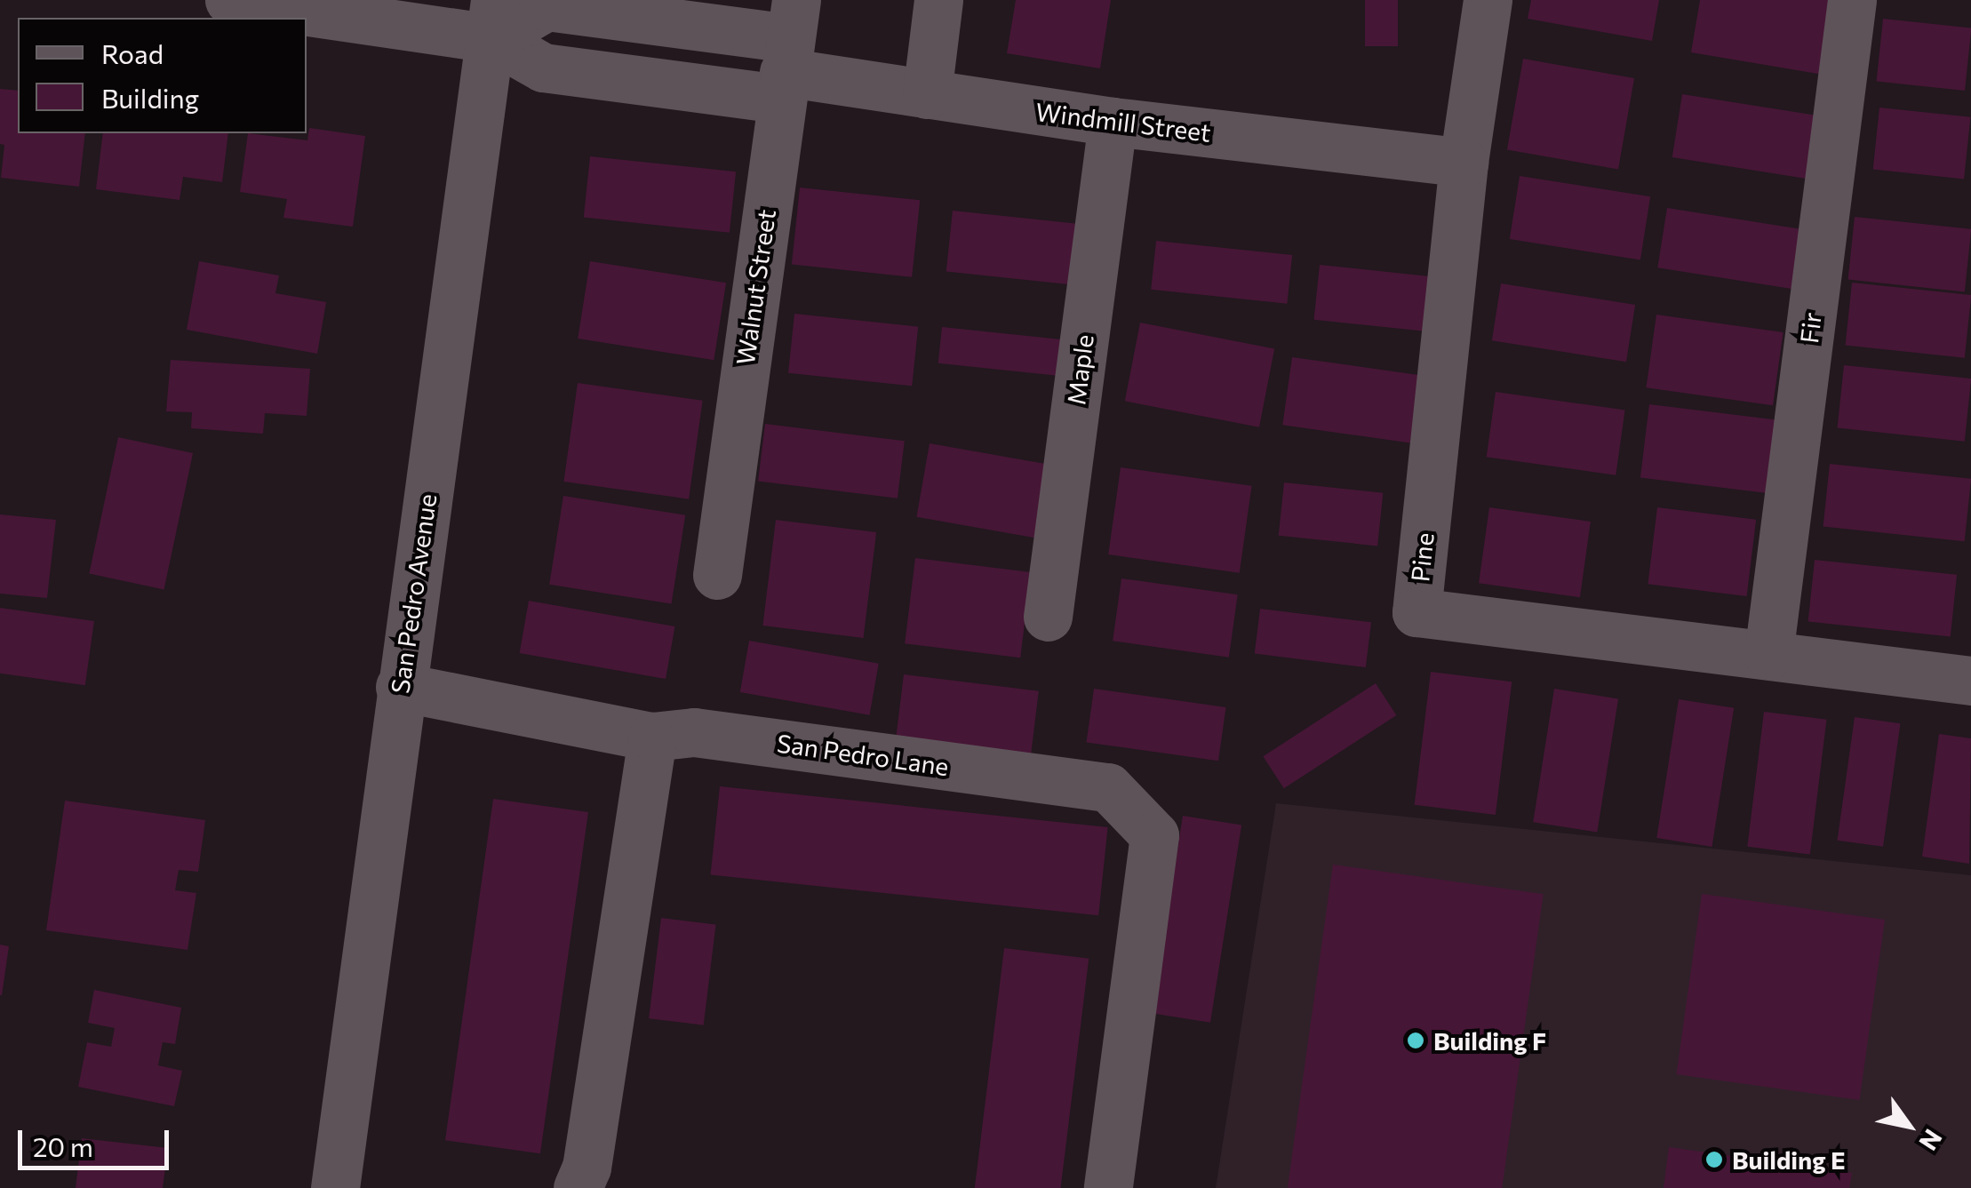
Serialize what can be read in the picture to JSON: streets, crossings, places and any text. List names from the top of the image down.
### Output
{
  "streets": {
    "street": [
      "Windmill Street",
      "Walnut Street",
      "Fir",
      "Maple",
      "Pine",
      "San Pedro Avenue",
      "San Pedro Lane"
    ]
  },
  "crossings": [
    ["Windmill Street", "Walnut Street"],
    ["Windmill Street", "Maple"],
    ["Windmill Street", "Pine"],
    ["Windmill Street", "San Pedro Avenue"],
    ["Fir", "Pine"]
  ],
  "places": ["Building F", "Building E"],
  "legend": ["Road", "Building"],
  "scale_bar": "20 m",
  "north": "bottom right"
}
